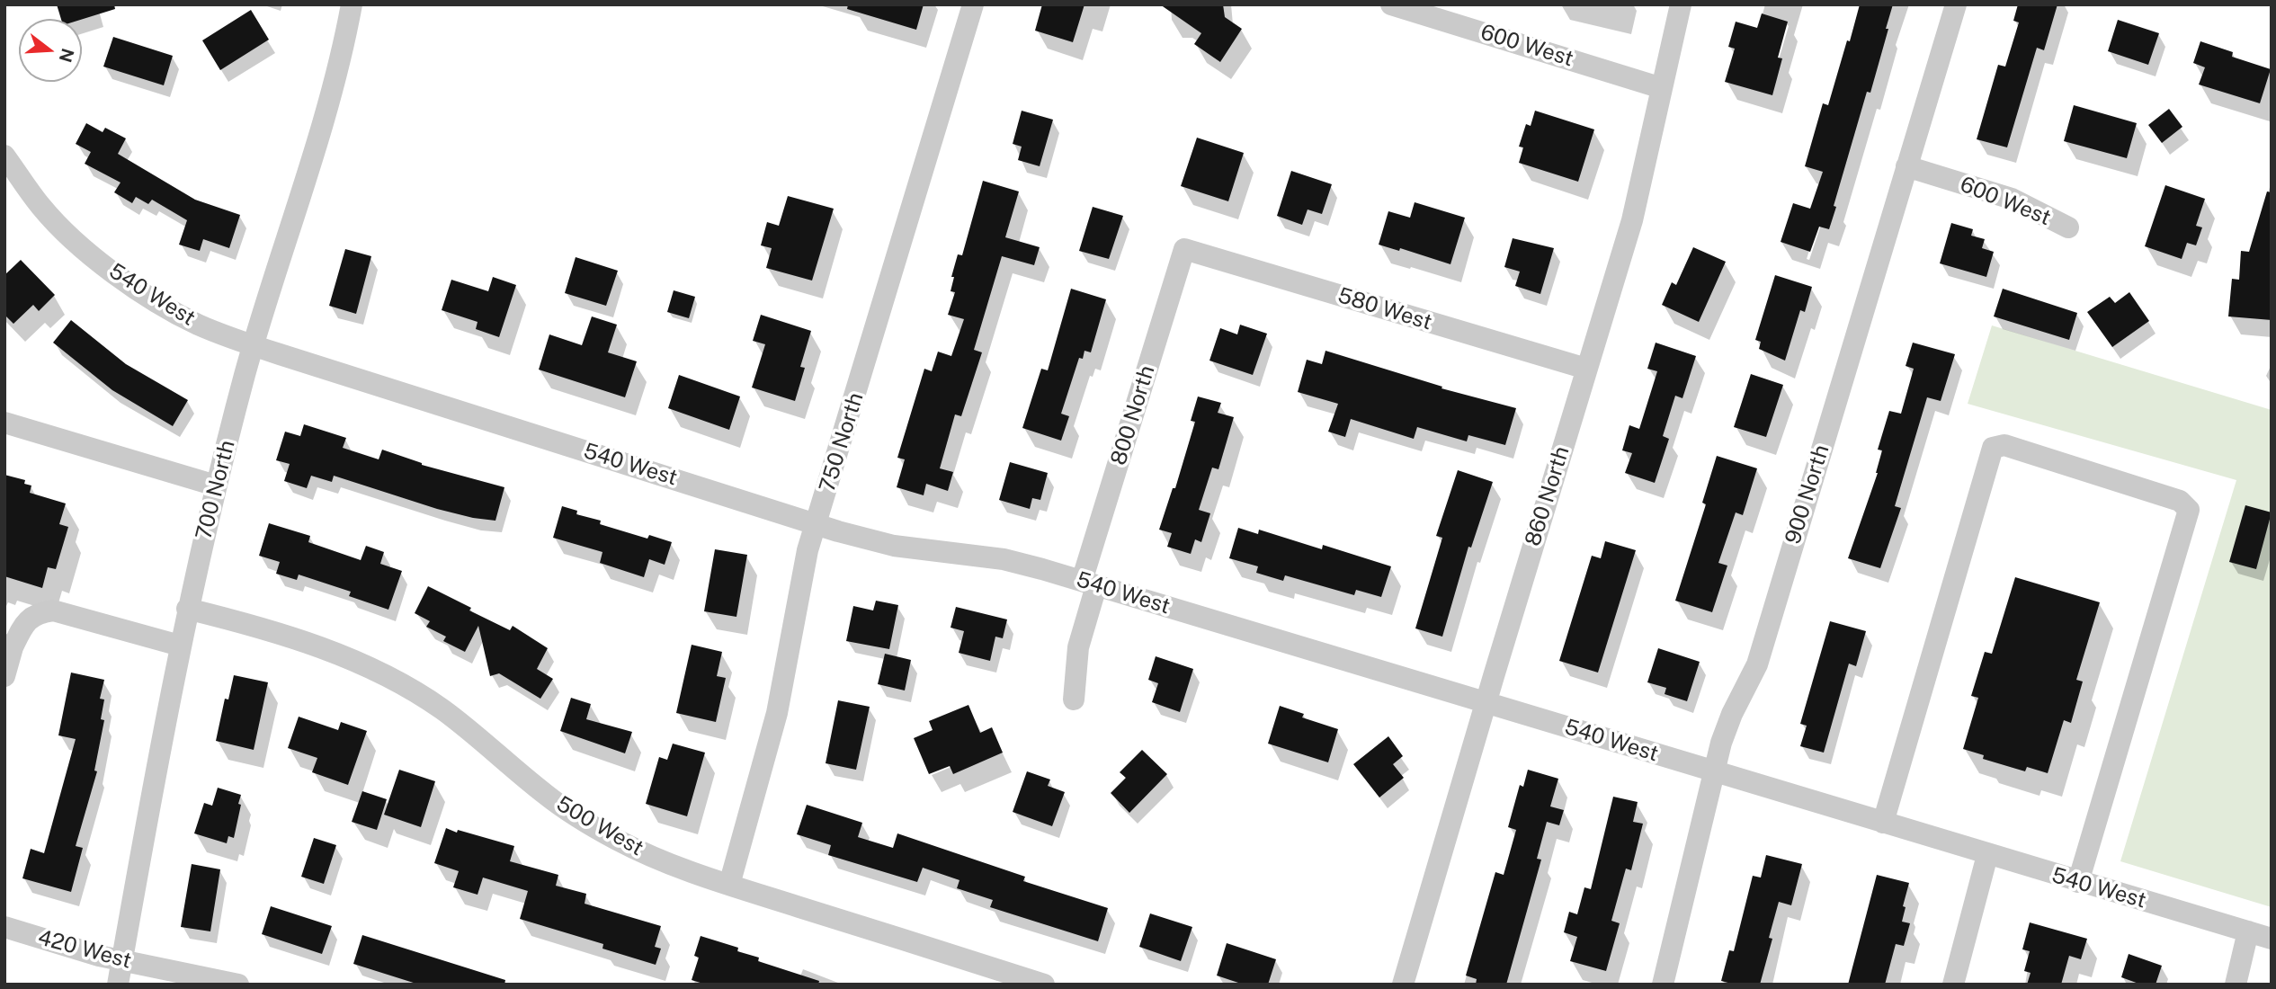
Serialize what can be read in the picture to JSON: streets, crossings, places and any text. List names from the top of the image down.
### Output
{
  "streets": {
    "street": [
      "600 West",
      "540 West",
      "580 West",
      "800 North",
      "750 North",
      "700 North",
      "900 North",
      "860 North",
      "500 West",
      "420 West"
    ]
  },
  "crossings": [
    ["600 West", "900 North"],
    ["600 West", "860 North"],
    ["540 West", "800 North"],
    ["540 West", "750 North"],
    ["540 West", "700 North"],
    ["540 West", "900 North"],
    ["540 West", "860 North"],
    ["580 West", "800 North"],
    ["580 West", "860 North"],
    ["750 North", "500 West"],
    ["700 North", "500 West"],
    ["700 North", "420 West"]
  ],
  "north": "right"
}
